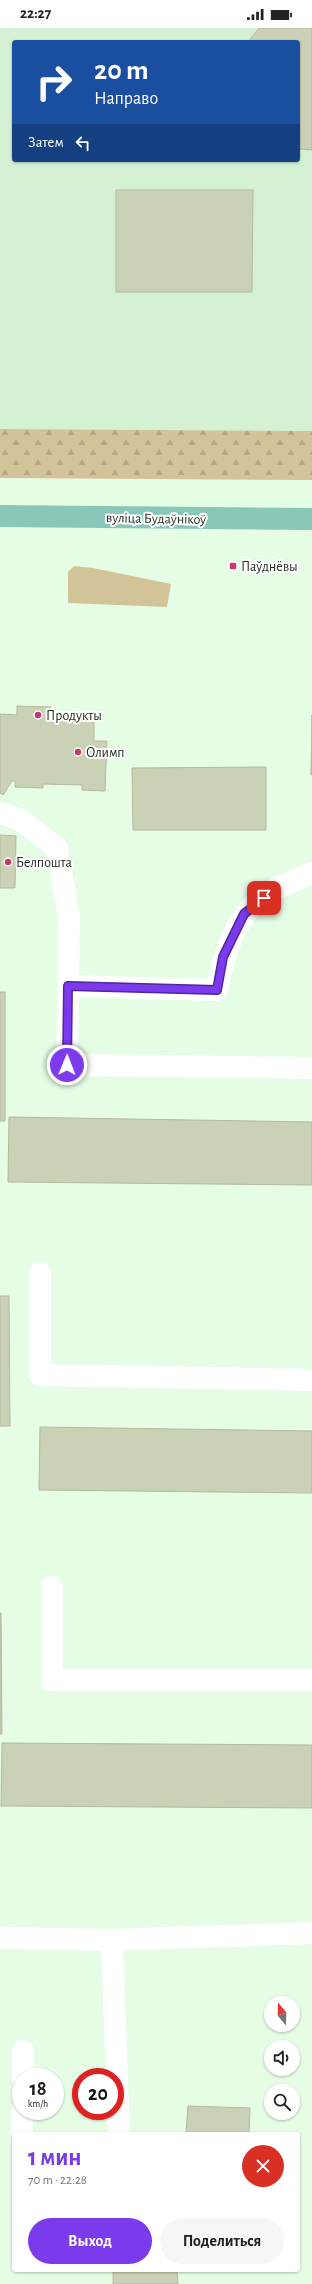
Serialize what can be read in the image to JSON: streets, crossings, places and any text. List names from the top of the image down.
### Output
{
  "streets": {
    "main road": ["вуліца Будаўнікоў"]
  },
  "places": {
    "transit": ["Паўднёвы"],
    "other": ["Продукты", "Олимп", "Белпошта"]
  },
  "north": "top",
  "page": {
    "status": "22:27",
    "turn": ["20 m", "Направо"],
    "then": "Затем",
    "speed": "18 km/h",
    "limit": "20",
    "heading": ["1 мин", "70 m · 22:28"],
    "buttons": ["Выход", "Поделиться"]
  }
}
